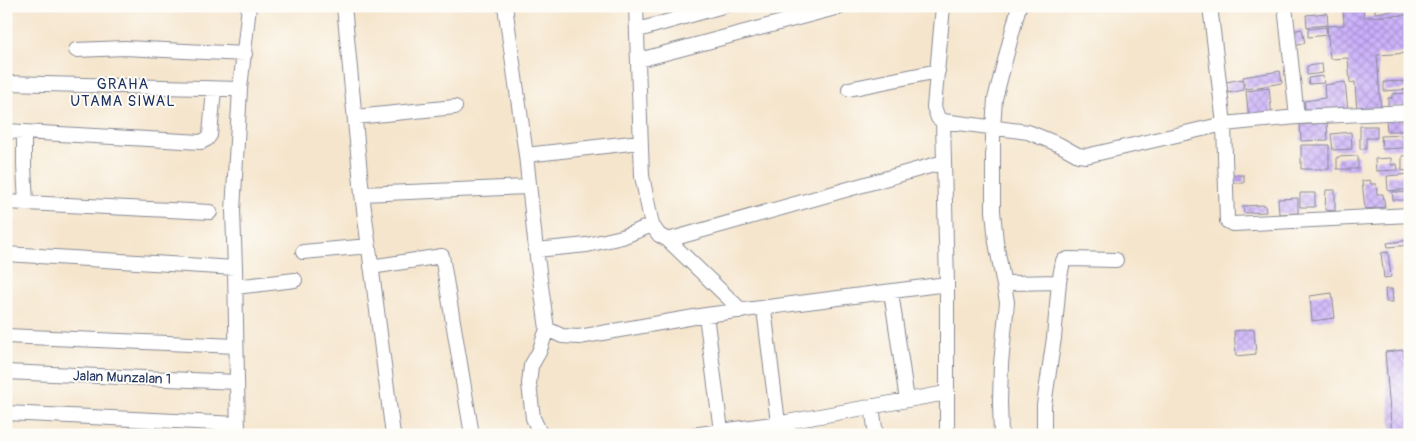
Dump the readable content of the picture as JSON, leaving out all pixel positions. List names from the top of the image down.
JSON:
{
  "streets": {
    "street": ["Jalan Munzalan 1"]
  },
  "districts": ["GRAHA UTAMA SIWAL"]
}
